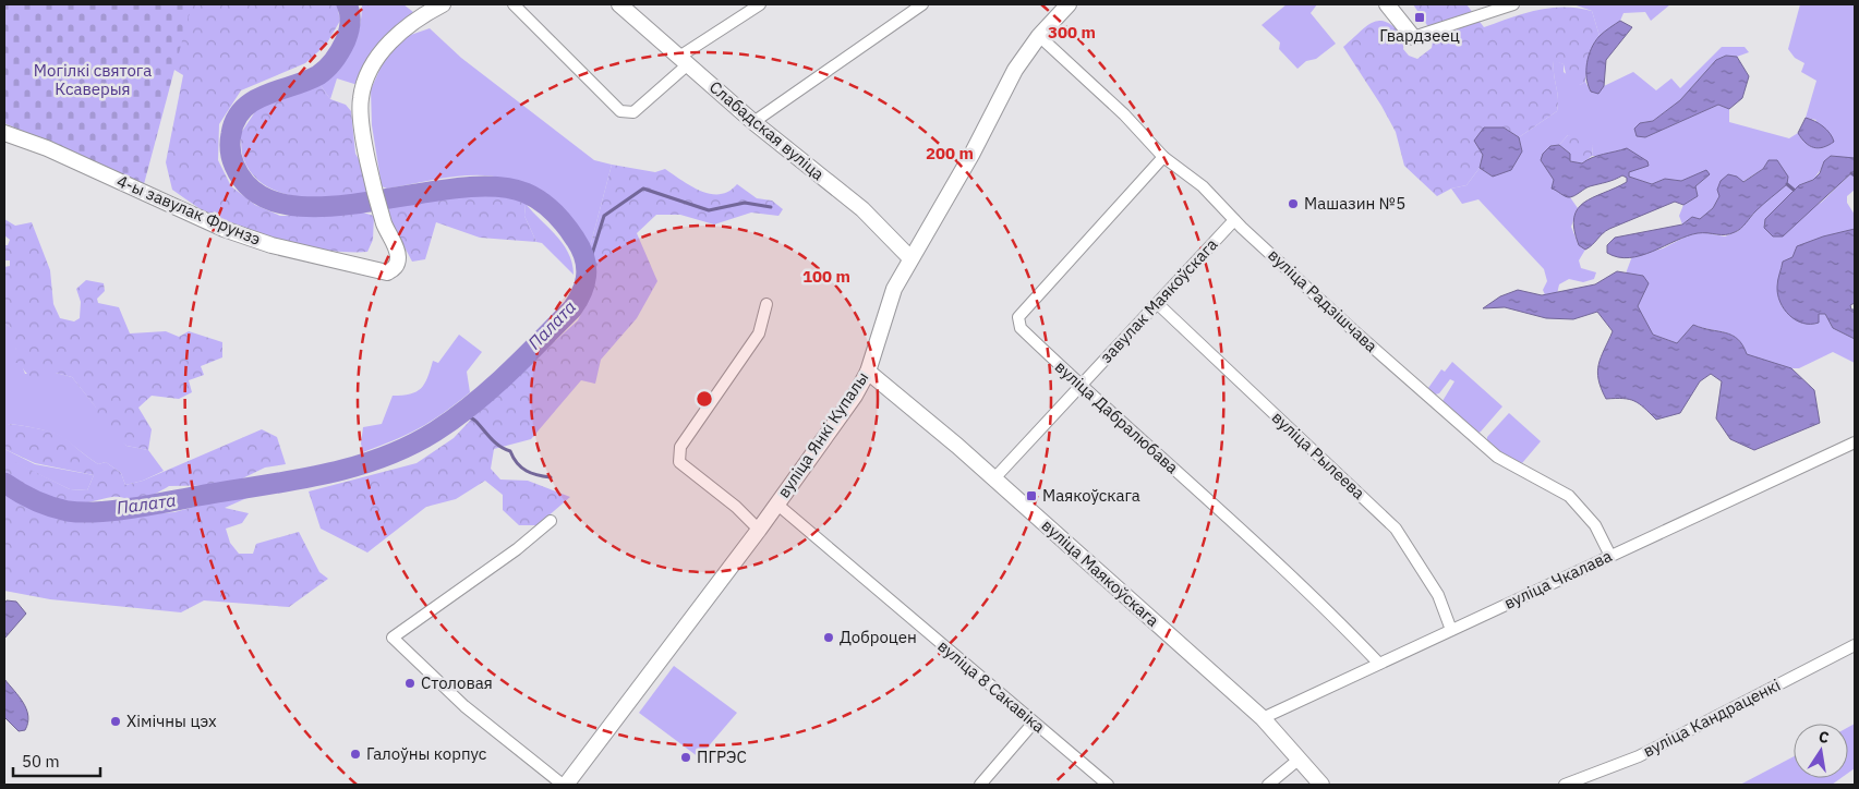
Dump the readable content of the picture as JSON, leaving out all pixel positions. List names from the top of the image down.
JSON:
{
  "streets": {
    "street": [
      "Слабадская вуліца",
      "4-ы завулак Фрунзэ",
      "завулак Маякоўскага",
      "вуліца Радзішчава",
      "вуліца Дабралюбава",
      "вуліца Янкі Купалы",
      "вуліца Рылеева",
      "вуліца Маякоўскага",
      "вуліца Чкалава",
      "вуліца 8 Сакавіка",
      "вуліца Кандраценкі"
    ]
  },
  "crossings": [
    ["Слабадская вуліца", "вуліца Янкі Купалы"],
    ["завулак Маякоўскага", "вуліца Радзішчава"],
    ["завулак Маякоўскага", "вуліца Дабралюбава"],
    ["завулак Маякоўскага", "вуліца Рылеева"],
    ["завулак Маякоўскага", "вуліца Маякоўскага"],
    ["вуліца Радзішчава", "вуліца Дабралюбава"],
    ["вуліца Радзішчава", "вуліца Янкі Купалы"],
    ["вуліца Радзішчава", "вуліца Чкалава"],
    ["вуліца Дабралюбава", "вуліца Чкалава"],
    ["вуліца Янкі Купалы", "вуліца Маякоўскага"],
    ["вуліца Янкі Купалы", "вуліца 8 Сакавіка"],
    ["вуліца Рылеева", "вуліца Чкалава"],
    ["вуліца Маякоўскага", "вуліца Чкалава"]
  ],
  "water": ["Палата"],
  "parks": ["Могілкі святога Ксаверыя"],
  "places": {
    "transit": ["Гвардзеец", "Маякоўскага"],
    "other": [
      "Машазин №5",
      "Доброцен",
      "Столовая",
      "Хімічны цэх",
      "Галоўны корпус",
      "ПГРЭС"
    ]
  },
  "scale_bar": "50 m",
  "north": "top",
  "rings": ["300 m", "200 m", "100 m"]
}
